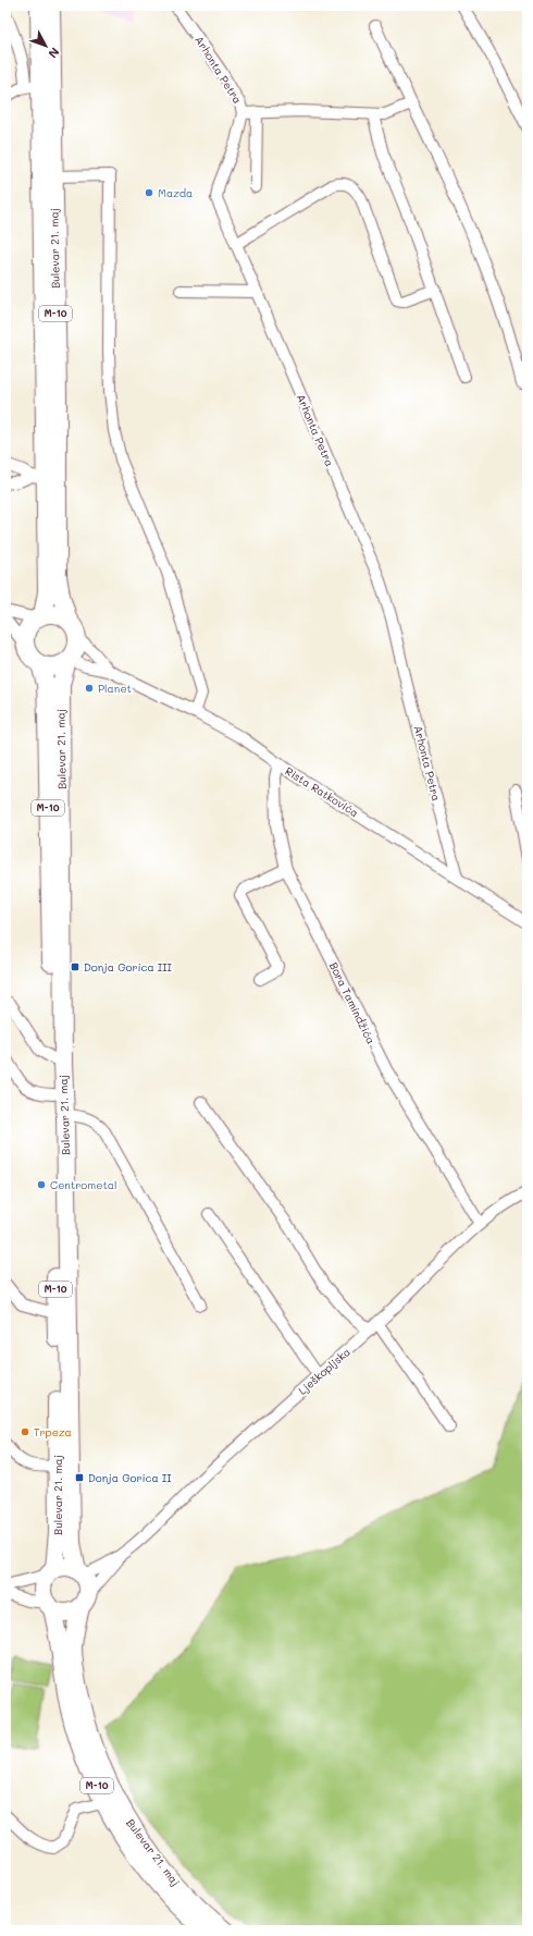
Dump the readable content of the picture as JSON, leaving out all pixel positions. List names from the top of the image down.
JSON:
{
  "streets": {
    "main road": ["Bulevar 21. maj", "M-10"],
    "street": [
      "Arhonta Petra",
      "Rista Ratkovića",
      "Bora Tamindžića",
      "Lješkopljska"
    ]
  },
  "crossings": [
    ["Arhonta Petra", "Rista Ratkovića"],
    ["Bulevar 21. maj", "Rista Ratkovića"],
    ["Bulevar 21. maj", "Lješkopljska"],
    ["Rista Ratkovića", "Bora Tamindžića"],
    ["Bora Tamindžića", "Lješkopljska"]
  ],
  "places": {
    "other": [
      "Mazda",
      "Planet",
      "Centrometal",
      "Trpeza"
    ],
    "transit": ["Donja Gorica III", "Donja Gorica II"]
  },
  "north": "bottom right"
}
